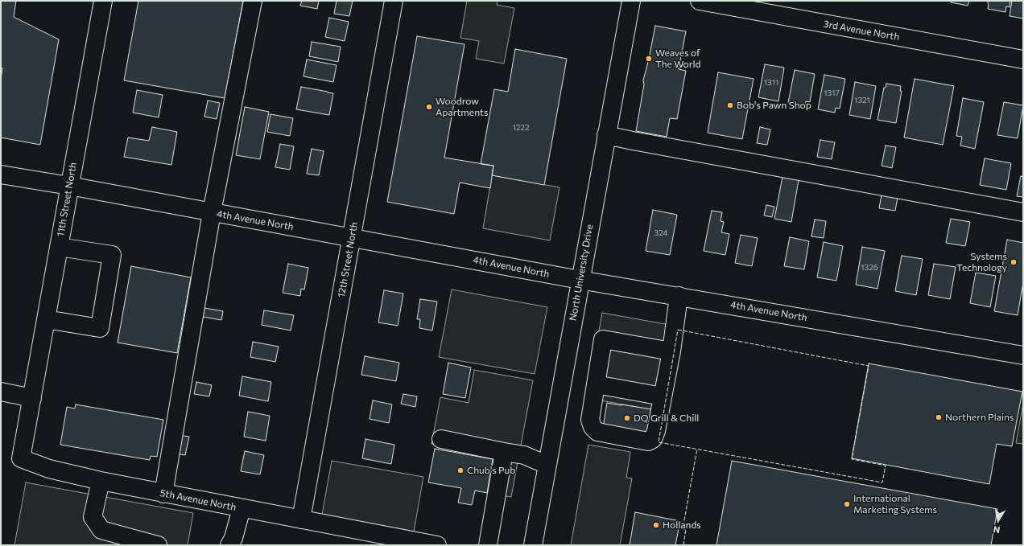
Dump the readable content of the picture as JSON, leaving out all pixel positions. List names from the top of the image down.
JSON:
{
  "streets": {
    "street": [
      "3rd Avenue North",
      "11th Street North",
      "4th Avenue North",
      "12th Street North",
      "North University Drive",
      "5th Avenue North"
    ]
  },
  "crossings": [
    ["11th Street North", "4th Avenue North"],
    ["11th Street North", "5th Avenue North"],
    ["4th Avenue North", "12th Street North"],
    ["4th Avenue North", "North University Drive"],
    ["12th Street North", "5th Avenue North"]
  ],
  "places": [
    "Weaves of The World",
    "Bob's Pawn Shop",
    "Woodrow Apartments",
    "Systems Technology",
    "Northern Plains",
    "DQ Grill & Chill",
    "Chub's Pub",
    "International Marketing Systems",
    "Hollands"
  ],
  "house_numbers": [
    "1311",
    "1317",
    "1321",
    "1222",
    "324",
    "1326"
  ],
  "north": "bottom"
}
